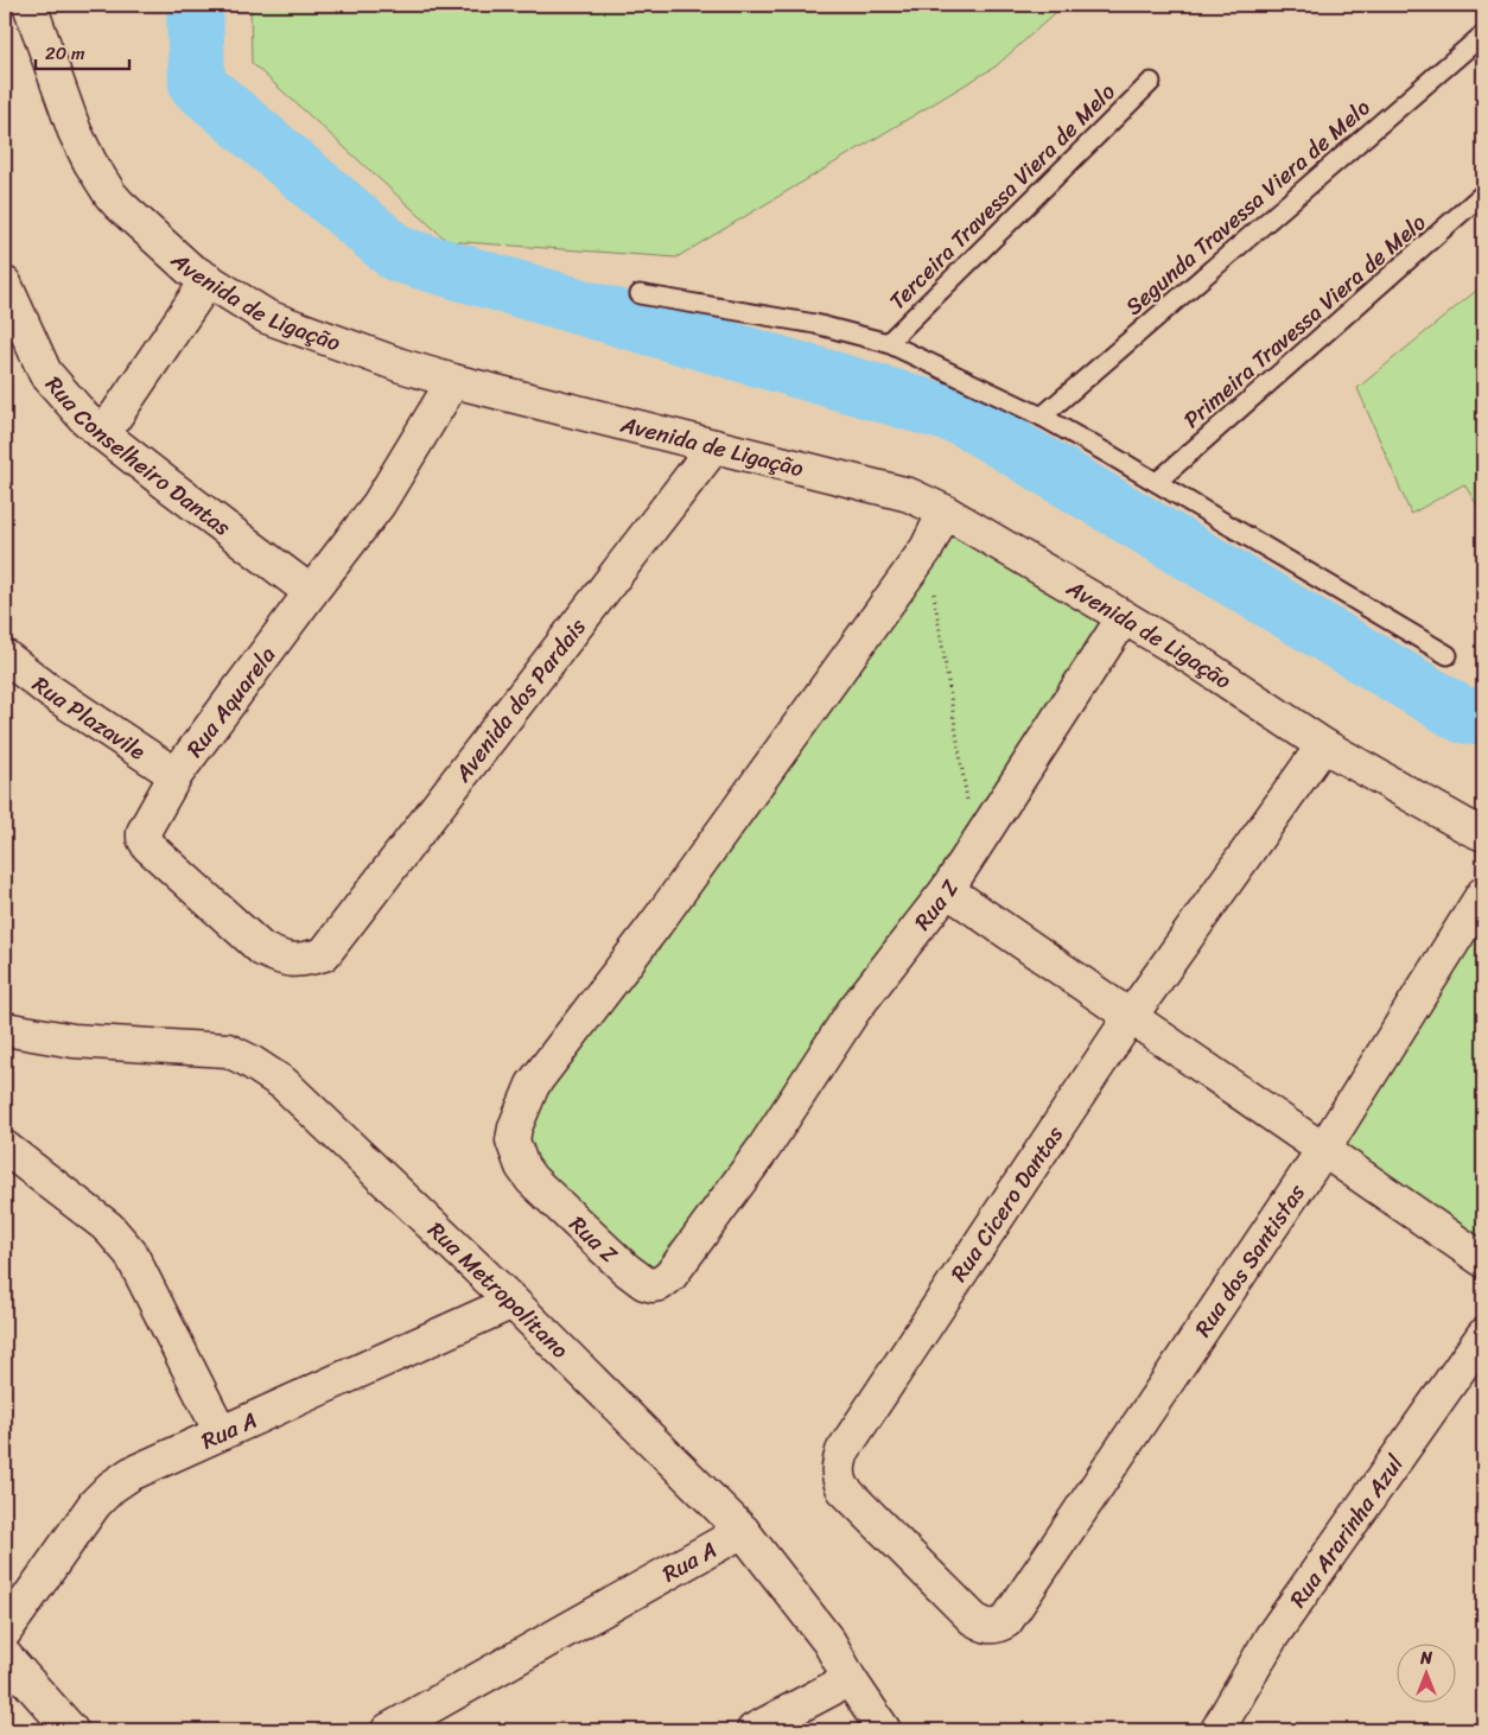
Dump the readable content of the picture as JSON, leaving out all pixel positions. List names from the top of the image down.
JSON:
{
  "streets": {
    "street": [
      "Avenida de Ligação",
      "Rua Conselheiro Dantas",
      "Avenida dos Pardais",
      "Rua Aquarela",
      "Rua Plazavile",
      "Rua Z",
      "Rua Cicero Dantas",
      "Rua dos Santistas",
      "Rua Metropolitano",
      "Rua A",
      "Rua Ararinha Azul"
    ],
    "lane": ["Terceira Travessa Viera de Melo", "Segunda Travessa Viera de Melo", "Primeira Travessa Viera de Melo"]
  },
  "crossings": [
    ["Avenida de Ligação", "Avenida dos Pardais"],
    ["Avenida de Ligação", "Rua Aquarela"],
    ["Avenida de Ligação", "Rua Z"],
    ["Avenida de Ligação", "Rua Cicero Dantas"],
    ["Rua Conselheiro Dantas", "Rua Aquarela"],
    ["Avenida dos Pardais", "Rua Aquarela"],
    ["Rua Aquarela", "Rua Plazavile"],
    ["Rua Cicero Dantas", "Rua dos Santistas"],
    ["Rua Metropolitano", "Rua A"]
  ],
  "scale_bar": "20 m",
  "north": "top"
}
